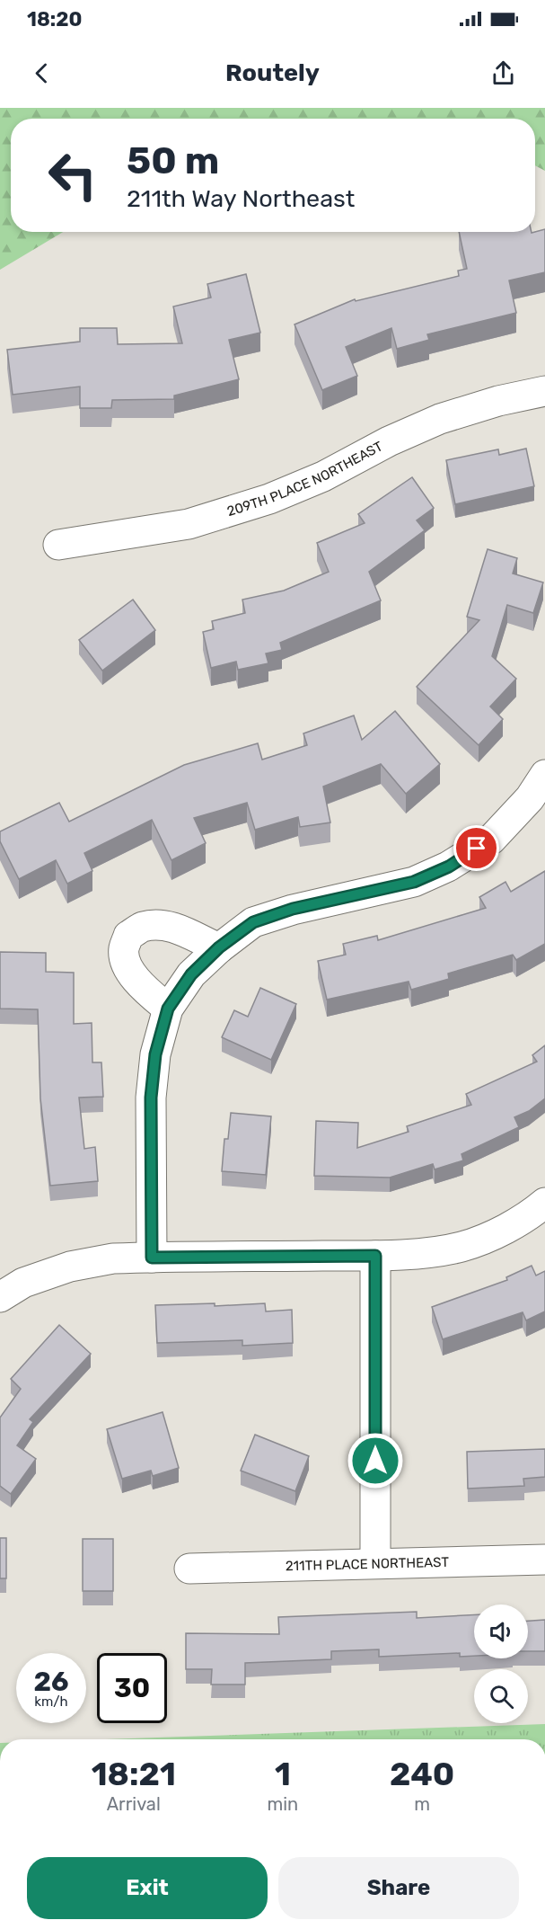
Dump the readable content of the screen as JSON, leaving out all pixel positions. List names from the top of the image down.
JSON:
{
  "streets": {
    "street": ["209TH PLACE NORTHEAST", "211TH PLACE NORTHEAST"]
  },
  "page": {
    "status": "18:20",
    "header": "Routely",
    "turn": ["50 m", "211th Way Northeast"],
    "speed": "26 km/h",
    "limit": "30",
    "eta": [
      "18:21",
      "Arrival",
      "1",
      "min",
      "240",
      "m"
    ],
    "buttons": ["Exit", "Share"]
  }
}
